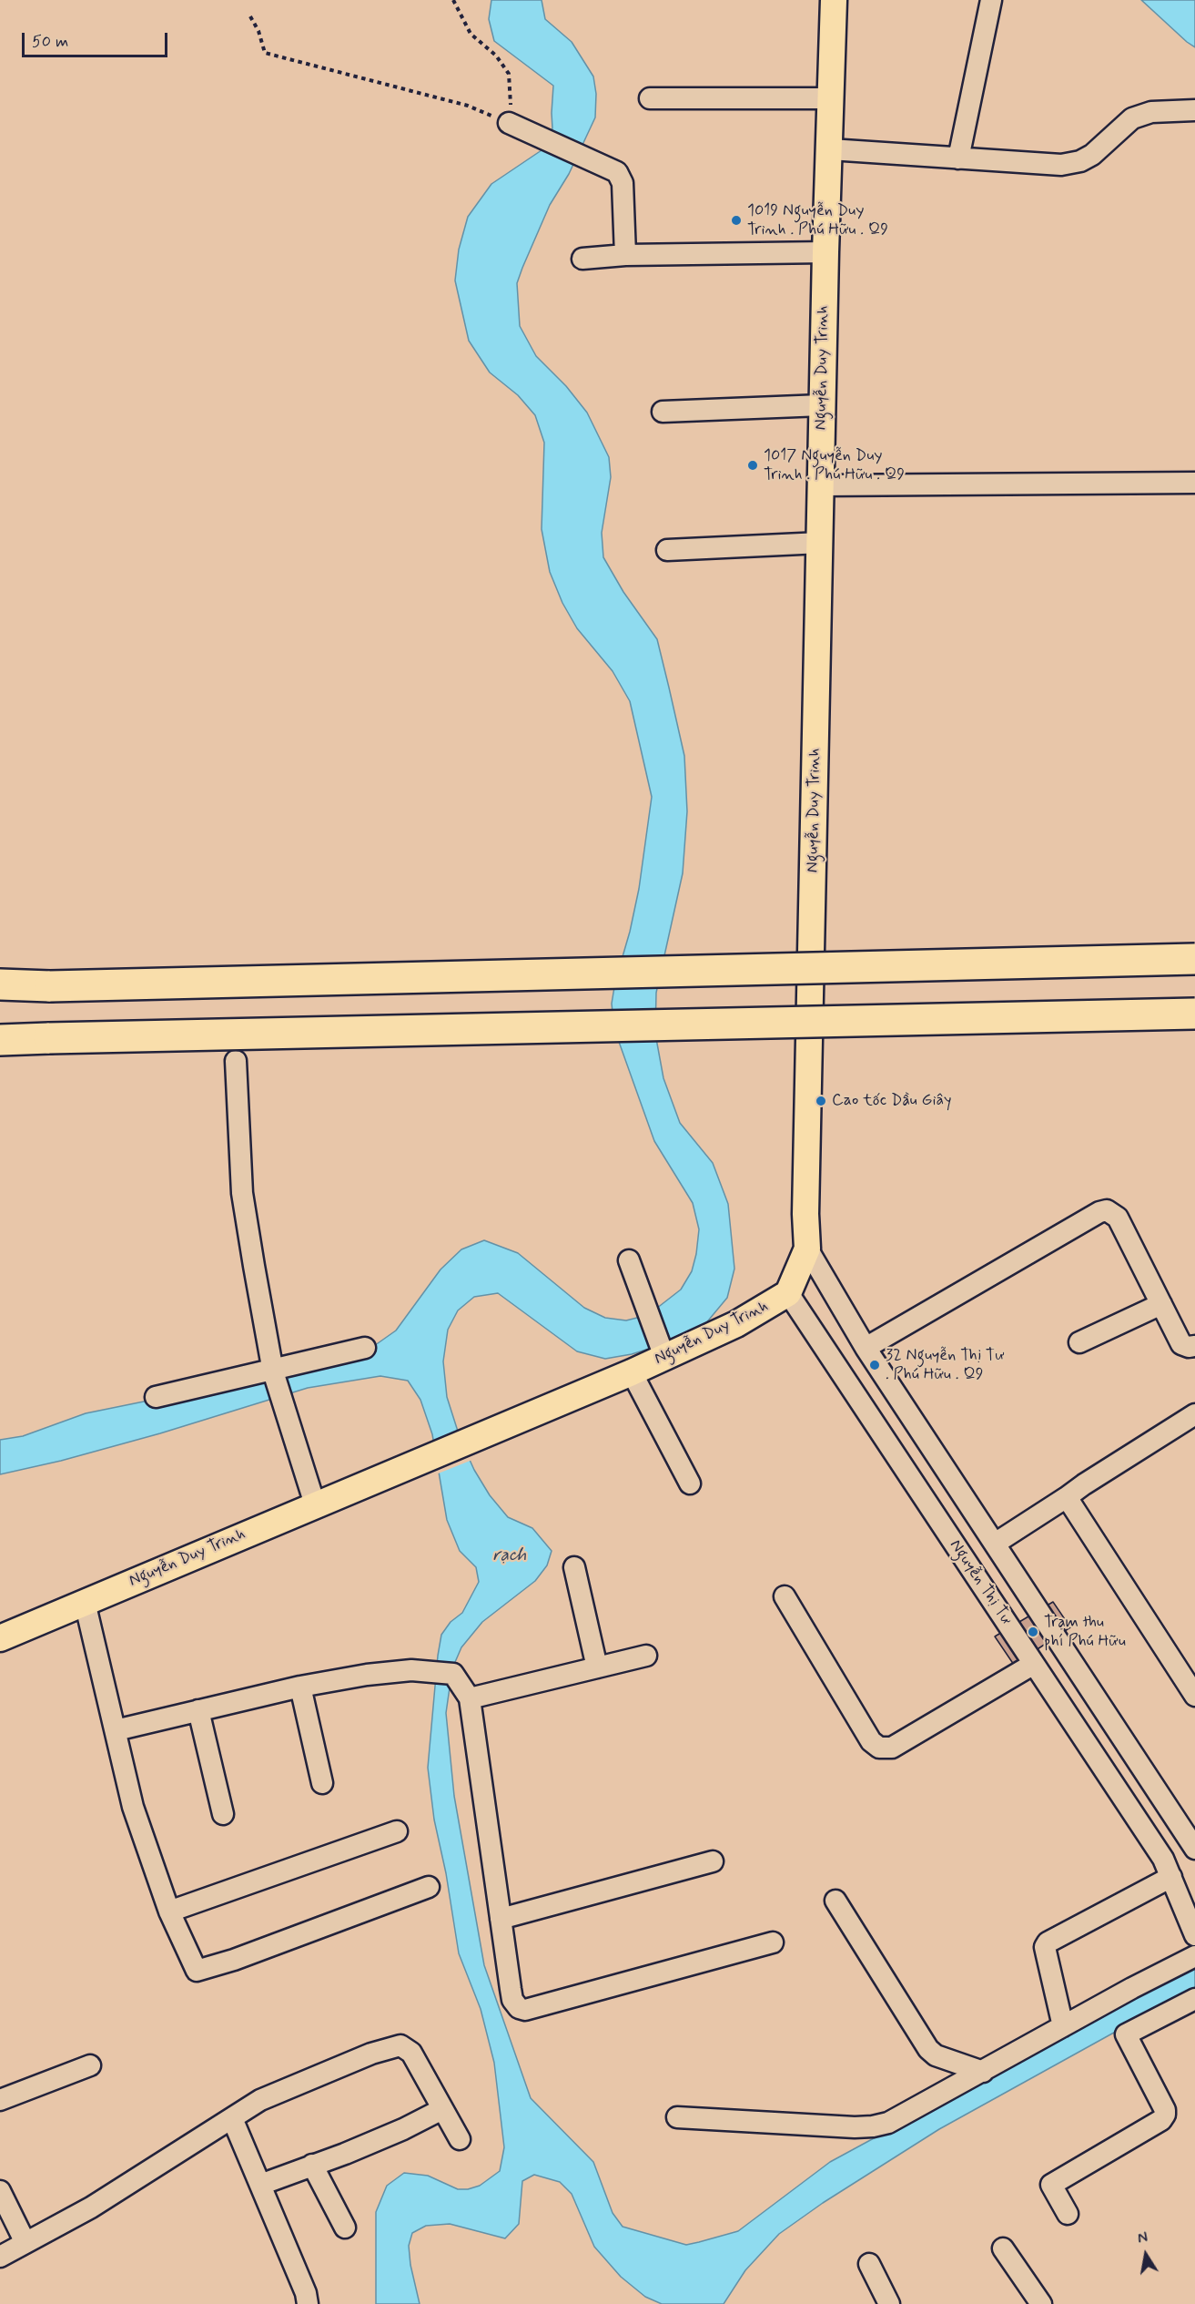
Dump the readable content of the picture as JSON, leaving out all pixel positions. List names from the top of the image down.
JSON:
{
  "streets": {
    "main road": ["Nguyễn Duy Trinh"],
    "street": ["Nguyễn Thị Tư"]
  },
  "crossings": [
    ["Nguyễn Duy Trinh", "Nguyễn Thị Tư"]
  ],
  "water": ["rạch"],
  "places": [
    "1019 Nguyễn Duy Trinh . Phú Hữu . Q9",
    "1017 Nguyễn Duy Trinh . Phú Hữu . Q9",
    "Cao tốc Dầu Giây",
    "32 Nguyễn Thị Tư . Phú Hữu . Q9",
    "Trạm thu phí Phú Hữu"
  ],
  "scale_bar": "50 m",
  "north": "top"
}
